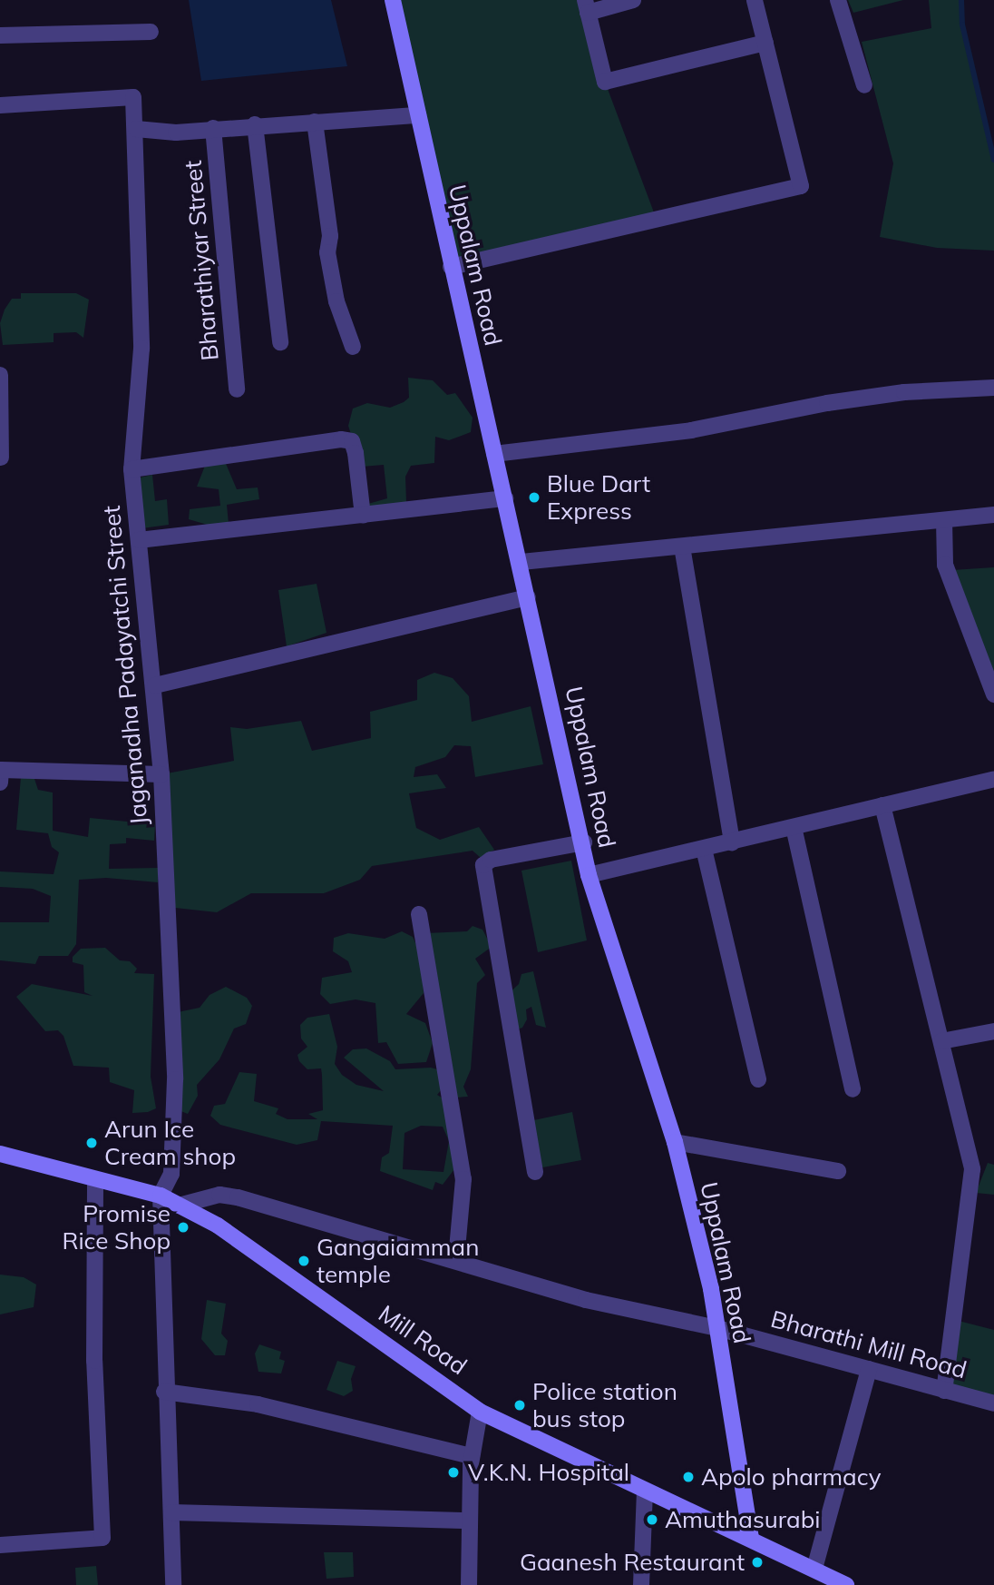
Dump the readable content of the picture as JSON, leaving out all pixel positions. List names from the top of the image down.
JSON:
{
  "streets": {
    "main road": ["Uppalam Road", "Mill Road"],
    "street": ["Bharathiyar Street", "Jaganadha Padayatchi Street", "Bharathi Mill Road"]
  },
  "crossings": [
    ["Uppalam Road", "Mill Road"],
    ["Uppalam Road", "Bharathi Mill Road"],
    ["Jaganadha Padayatchi Street", "Mill Road"],
    ["Mill Road", "Bharathi Mill Road"]
  ],
  "places": [
    "Blue Dart Express",
    "Arun Ice Cream shop",
    "Promise Rice Shop",
    "Gangaiamman temple",
    "Police station bus stop",
    "V.K.N. Hospital",
    "Apolo pharmacy",
    "Amuthasurabi",
    "Gaanesh Restaurant"
  ]
}
